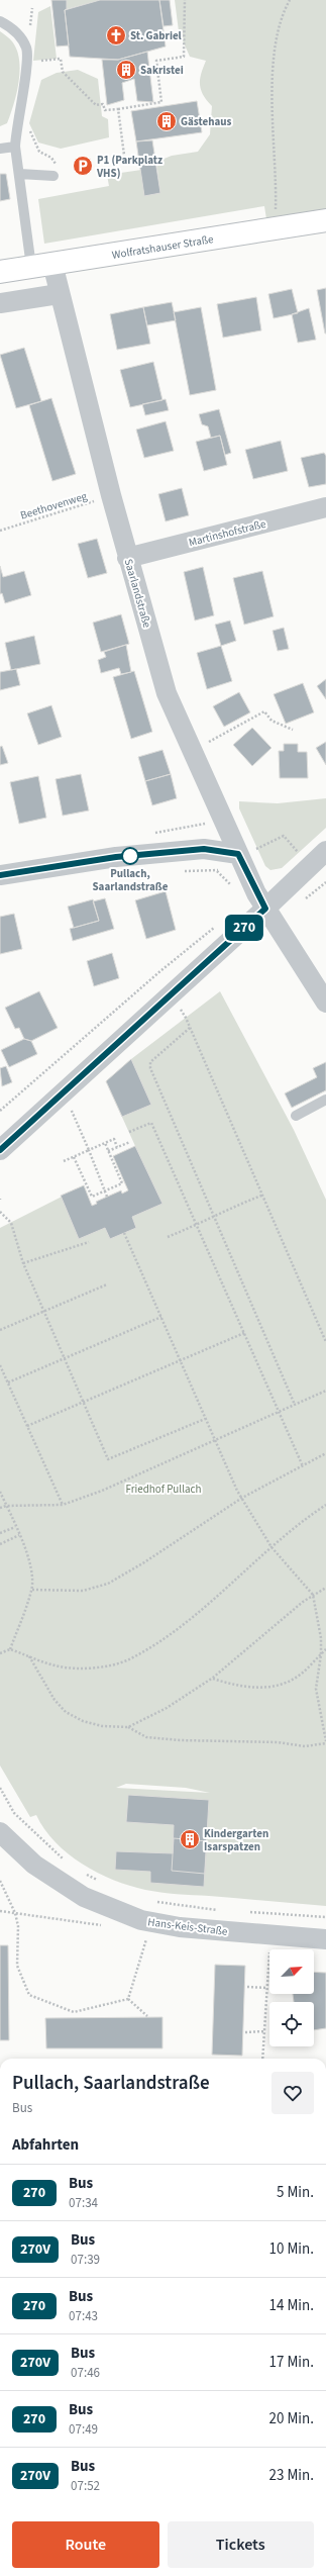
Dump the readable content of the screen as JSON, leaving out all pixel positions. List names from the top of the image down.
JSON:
{
  "streets": {
    "main road": ["Wolfratshauser Straße"],
    "street": ["Martinshofstraße", "Saarlandstraße", "Hans-Keis-Straße"],
    "path": ["Beethovenweg"]
  },
  "crossings": [
    ["Wolfratshauser Straße", "Saarlandstraße"],
    ["Beethovenweg", "Saarlandstraße"],
    ["Martinshofstraße", "Saarlandstraße"]
  ],
  "parks": ["Friedhof Pullach"],
  "places": {
    "church": ["St. Gabriel"],
    "building": ["Sakristei", "Gästehaus", "Kindergarten Isarspatzen"],
    "parking": ["P1 (Parkplatz VHS)"],
    "other": ["Pullach, Saarlandstraße"]
  },
  "lines": ["bus line 270"],
  "north": "top right",
  "page": {
    "on_map": "270",
    "heading": [
      ["Pullach, Saarlandstraße", "Bus"],
      "Abfahrten"
    ],
    "list": [
      {
        "mark": "270",
        "name": "Bus",
        "note": "07:34",
        "value": "5 Min."
      },
      {
        "mark": "270V",
        "name": "Bus",
        "note": "07:39",
        "value": "10 Min."
      },
      {
        "mark": "270",
        "name": "Bus",
        "note": "07:43",
        "value": "14 Min."
      },
      {
        "mark": "270V",
        "name": "Bus",
        "note": "07:46",
        "value": "17 Min."
      },
      {
        "mark": "270",
        "name": "Bus",
        "note": "07:49",
        "value": "20 Min."
      },
      {
        "mark": "270V",
        "name": "Bus",
        "note": "07:52",
        "value": "23 Min."
      }
    ],
    "buttons": ["Route", "Tickets"]
  }
}
